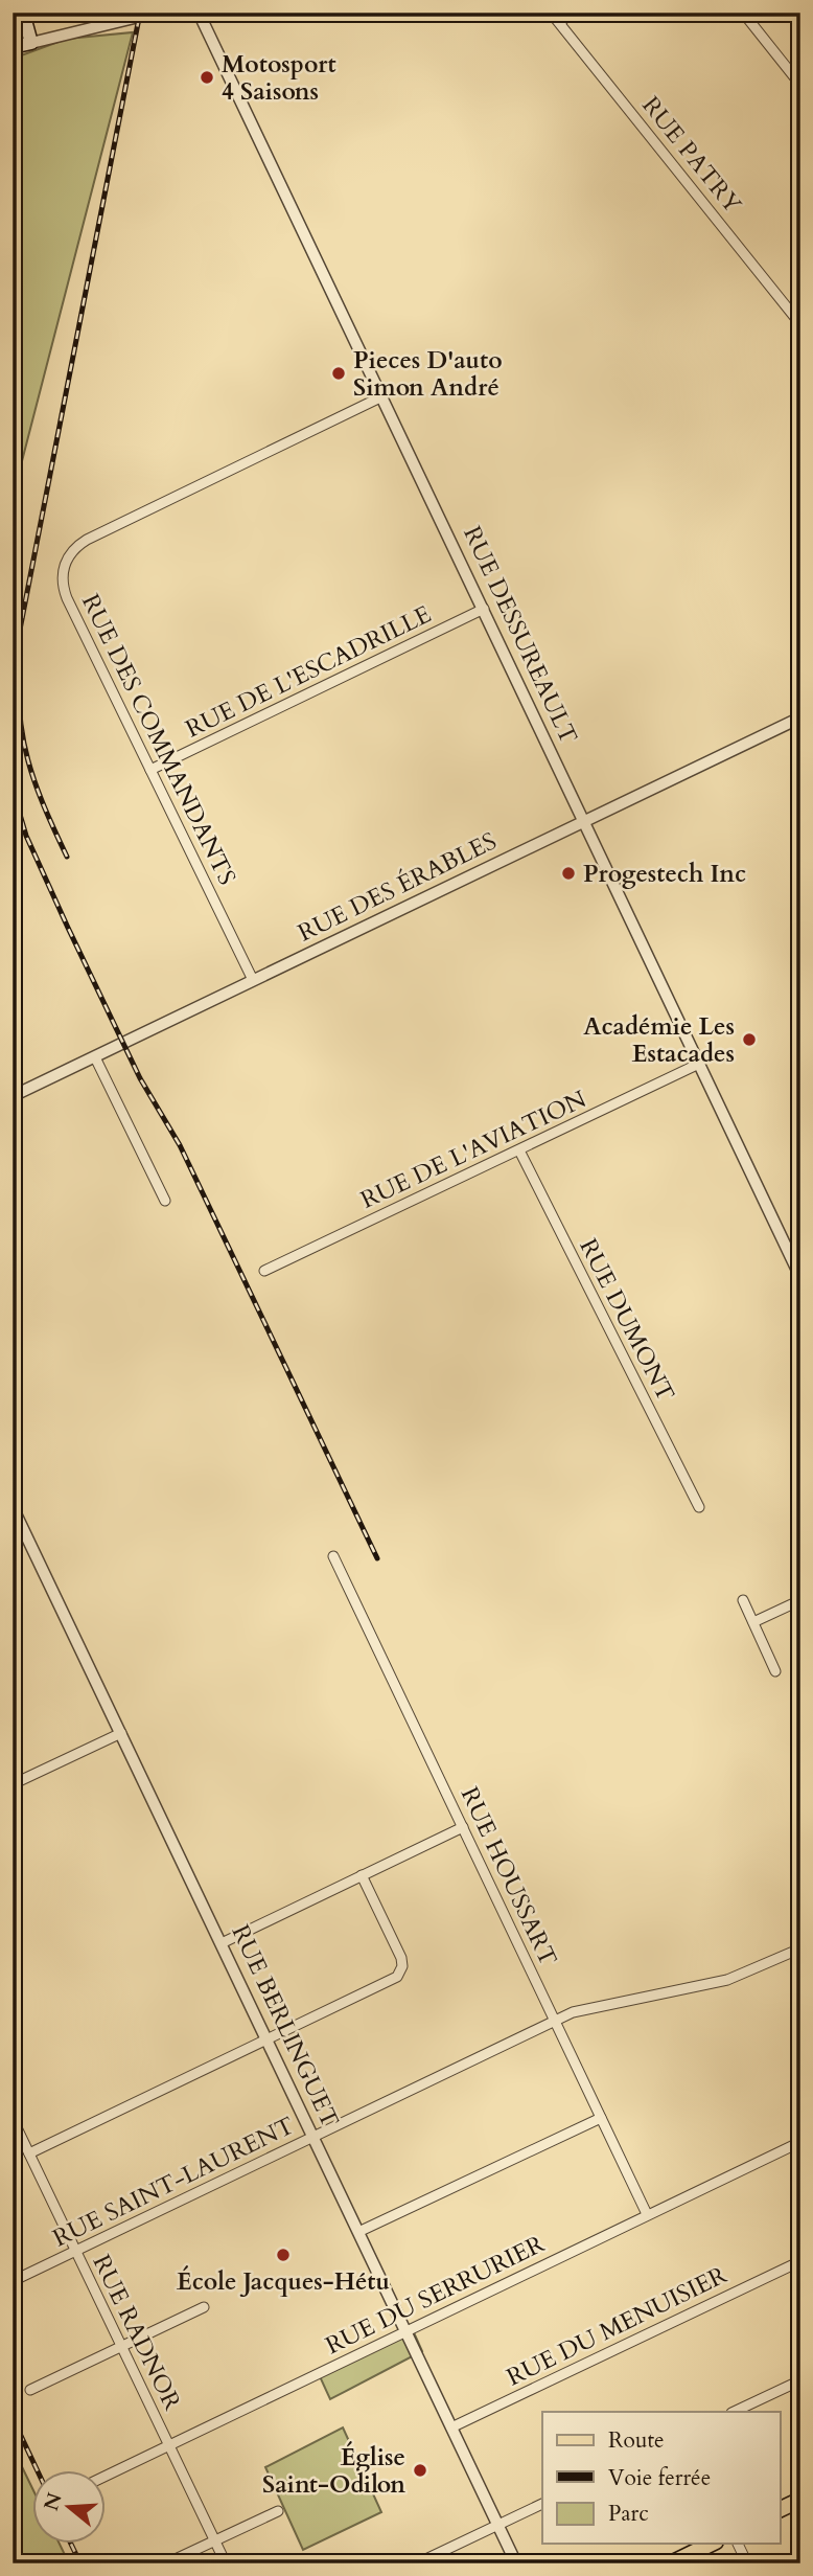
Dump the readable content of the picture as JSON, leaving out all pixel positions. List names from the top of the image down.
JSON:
{
  "streets": {
    "street": [
      "RUE PATRY",
      "RUE DESSUREAULT",
      "RUE DE L'ESCADRILLE",
      "RUE DES COMMANDANTS",
      "RUE DES ÉRABLES",
      "RUE DE L'AVIATION",
      "RUE DUMONT",
      "RUE HOUSSART",
      "RUE BERLINGUET",
      "RUE SAINT-LAURENT",
      "RUE DU SERRURIER",
      "RUE DU MENUISIER",
      "RUE RADNOR"
    ]
  },
  "crossings": [
    ["RUE DESSUREAULT", "RUE DE L'ESCADRILLE"],
    ["RUE DESSUREAULT", "RUE DES COMMANDANTS"],
    ["RUE DESSUREAULT", "RUE DES ÉRABLES"],
    ["RUE DESSUREAULT", "RUE DE L'AVIATION"],
    ["RUE DE L'ESCADRILLE", "RUE DES COMMANDANTS"],
    ["RUE DES COMMANDANTS", "RUE DES ÉRABLES"],
    ["RUE DE L'AVIATION", "RUE DUMONT"],
    ["RUE HOUSSART", "RUE SAINT-LAURENT"],
    ["RUE HOUSSART", "RUE DU SERRURIER"],
    ["RUE BERLINGUET", "RUE SAINT-LAURENT"],
    ["RUE BERLINGUET", "RUE DU SERRURIER"],
    ["RUE BERLINGUET", "RUE DU MENUISIER"],
    ["RUE SAINT-LAURENT", "RUE RADNOR"],
    ["RUE DU SERRURIER", "RUE RADNOR"]
  ],
  "places": [
    "Motosport 4 Saisons",
    "Pieces D'auto Simon André",
    "Progestech Inc",
    "Académie Les Estacades",
    "École Jacques-Hétu",
    "Église Saint-Odilon"
  ],
  "legend": ["Route", "Voie ferrée", "Parc"],
  "north": "left"
}
